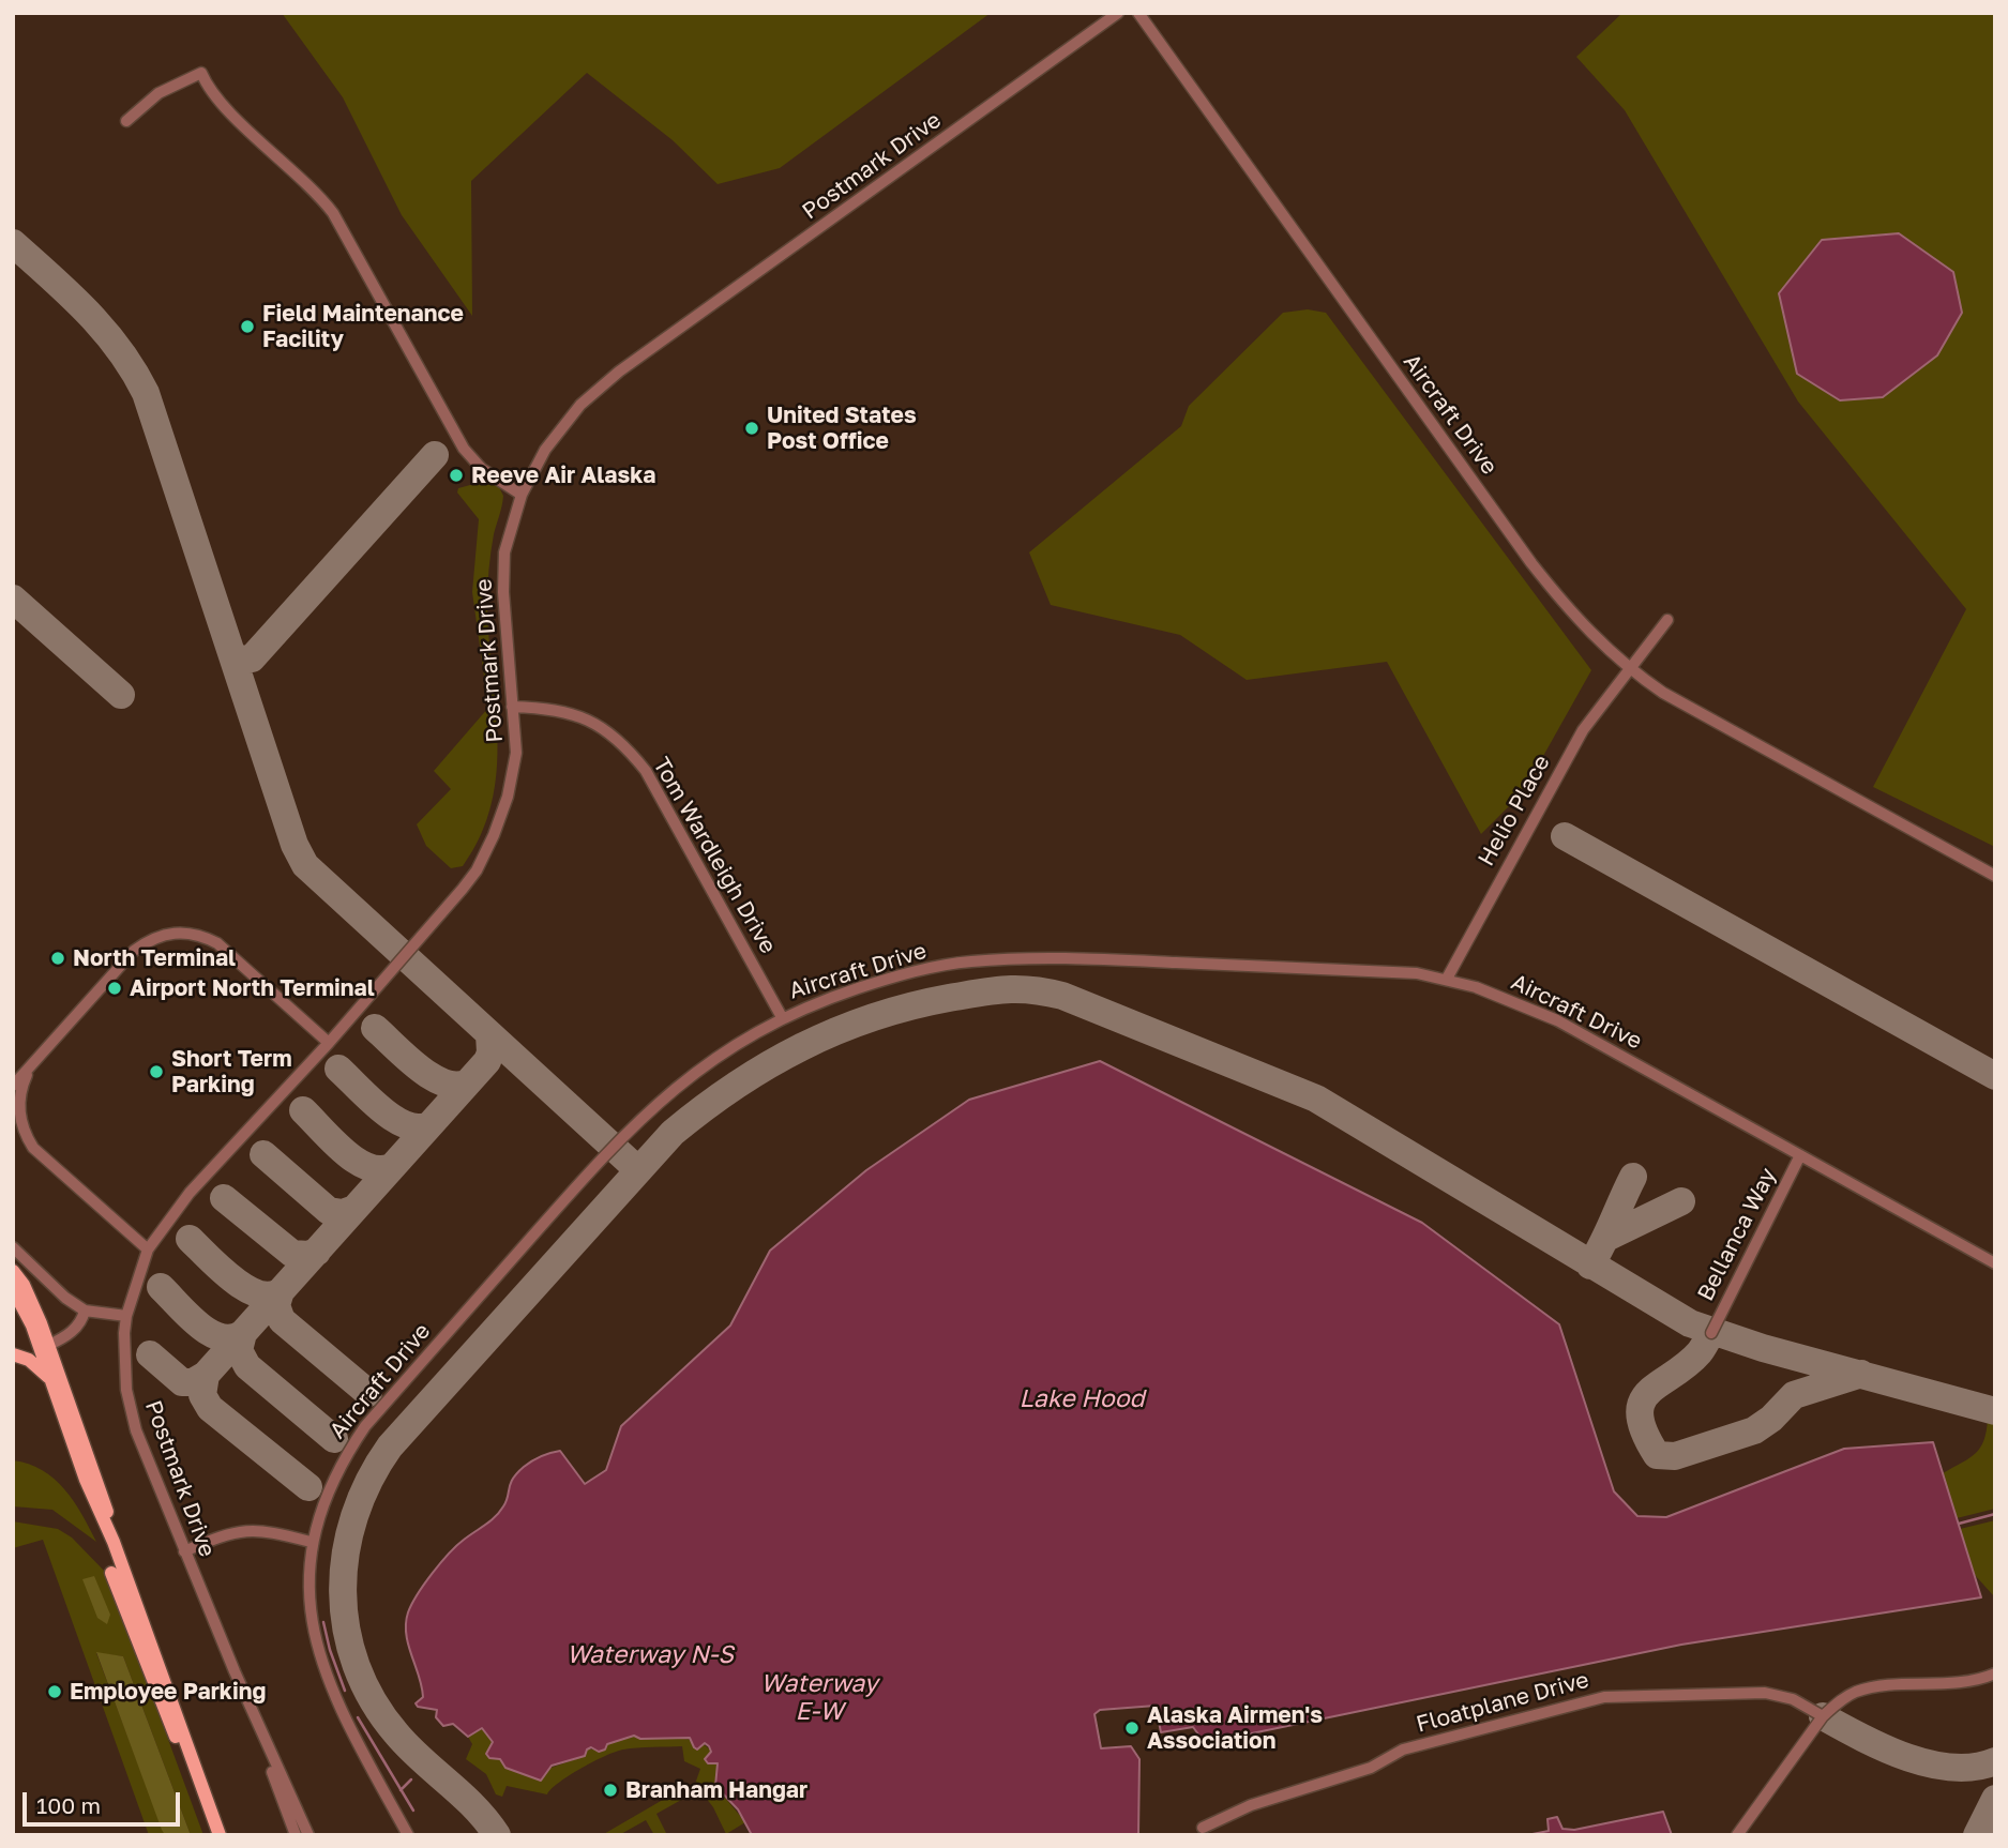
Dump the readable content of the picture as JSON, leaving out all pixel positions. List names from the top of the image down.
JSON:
{
  "streets": {
    "street": [
      "Postmark Drive",
      "Aircraft Drive",
      "Helio Place",
      "Tom Wardleigh Drive",
      "Bellanca Way",
      "Floatplane Drive"
    ]
  },
  "crossings": [
    ["Postmark Drive", "Tom Wardleigh Drive"],
    ["Aircraft Drive", "Helio Place"],
    ["Aircraft Drive", "Tom Wardleigh Drive"],
    ["Aircraft Drive", "Bellanca Way"]
  ],
  "water": ["Lake Hood", "Waterway N-S", "Waterway E-W"],
  "places": [
    "Field Maintenance Facility",
    "United States Post Office",
    "Reeve Air Alaska",
    "North Terminal",
    "Airport North Terminal",
    "Short Term Parking",
    "Employee Parking",
    "Alaska Airmen's Association",
    "Branham Hangar"
  ],
  "scale_bar": "100 m"
}
